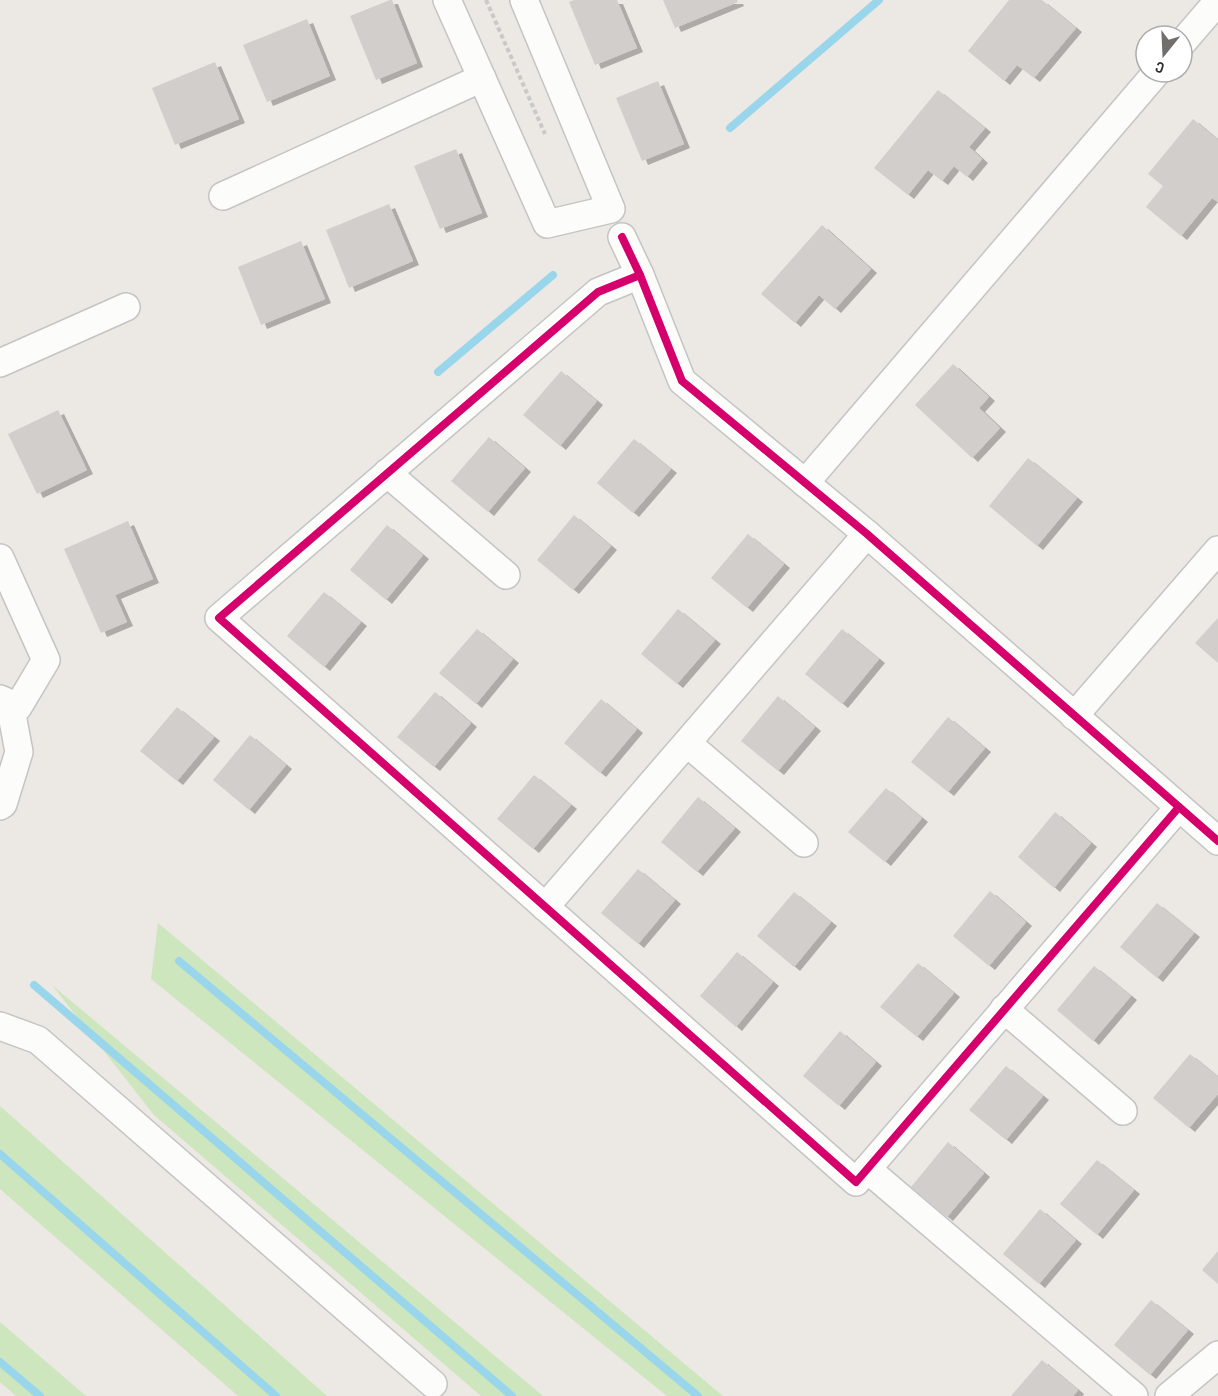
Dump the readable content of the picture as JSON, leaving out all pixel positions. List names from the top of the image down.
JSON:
{
  "north": "bottom"
}
